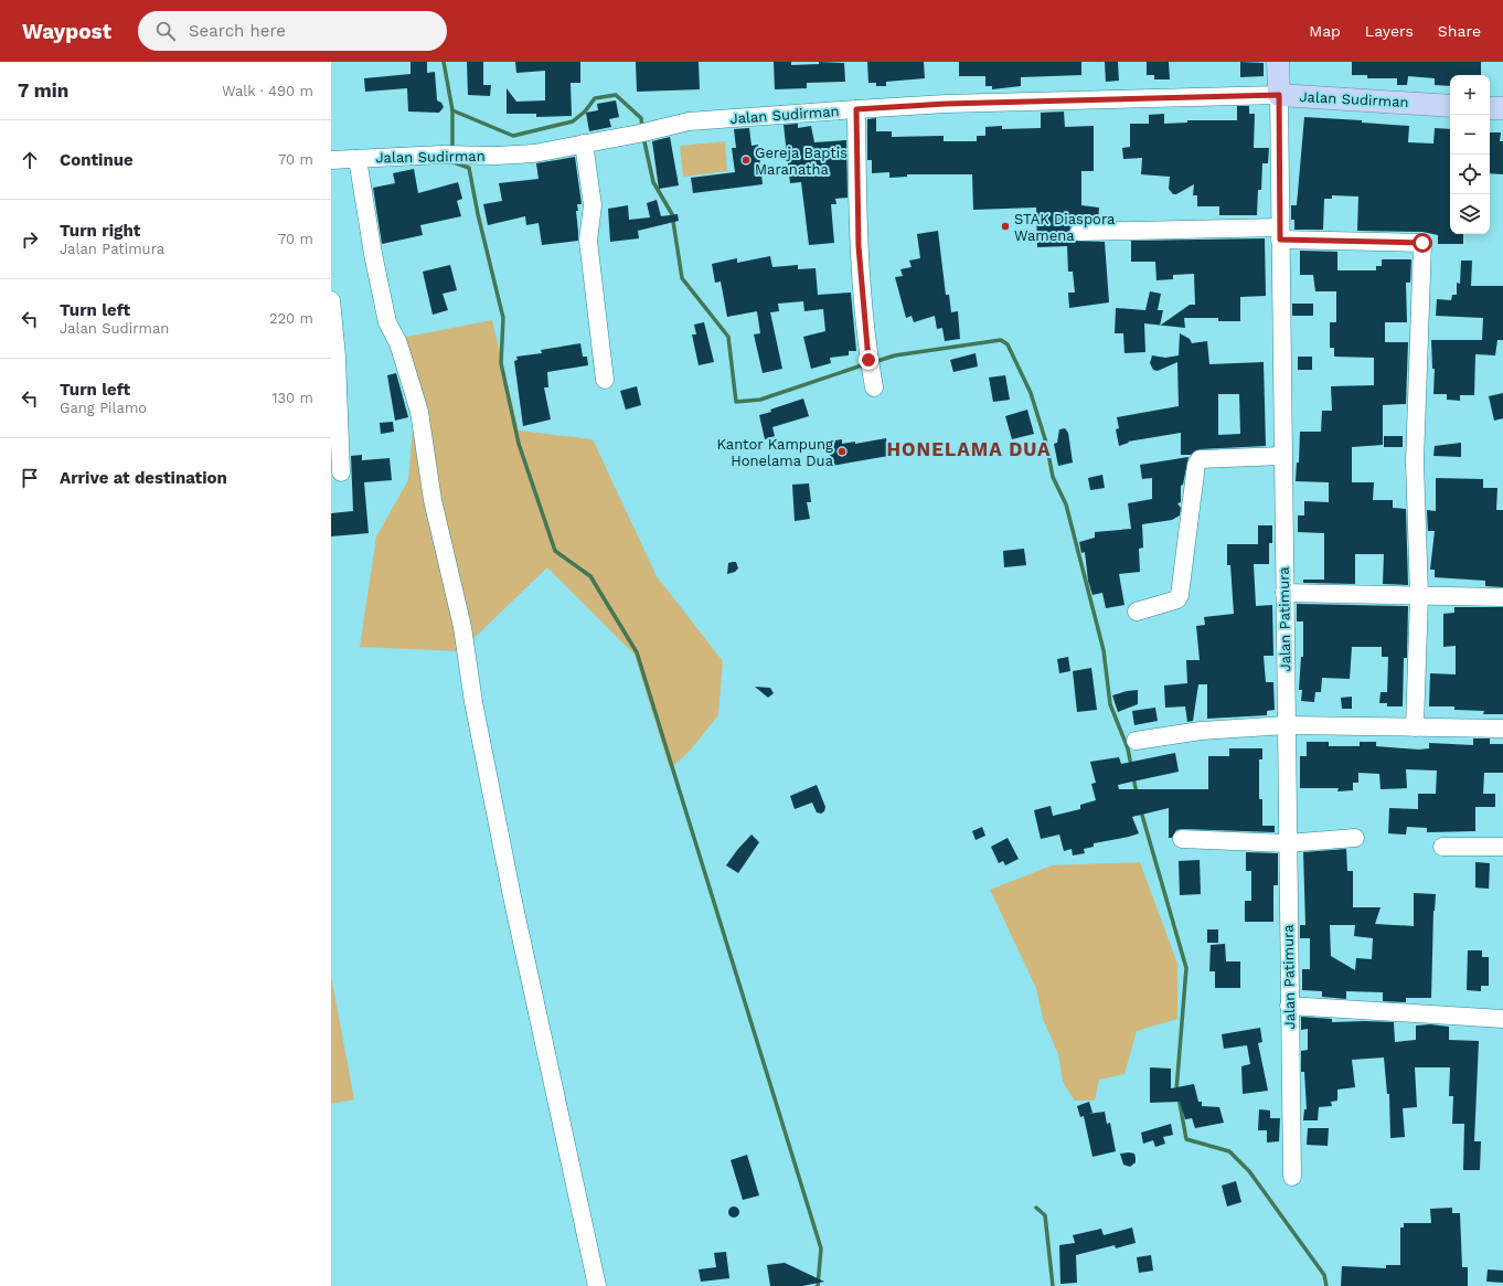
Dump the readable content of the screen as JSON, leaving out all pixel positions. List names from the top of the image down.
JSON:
{
  "streets": {
    "main road": ["Jalan Sudirman", "Jalan Patimura"]
  },
  "crossings": [
    ["Jalan Sudirman", "Jalan Patimura"]
  ],
  "districts": ["HONELAMA DUA"],
  "places": ["Gereja Baptis Maranatha", "STAK Diaspora Wamena", "Kantor Kampung Honelama Dua"],
  "page": {
    "header": "Waypost",
    "search": "Search here",
    "nav": ["Map", "Layers", "Share"],
    "heading": ["7 min", "Walk · 490 m"],
    "map_buttons": ["+", "−"],
    "list": [
      ["Continue", "70 m"],
      ["Turn right", "Jalan Patimura", "70 m"],
      ["Turn left", "Jalan Sudirman", "220 m"],
      ["Turn left", "Gang Pilamo", "130 m"],
      "Arrive at destination"
    ]
  }
}
